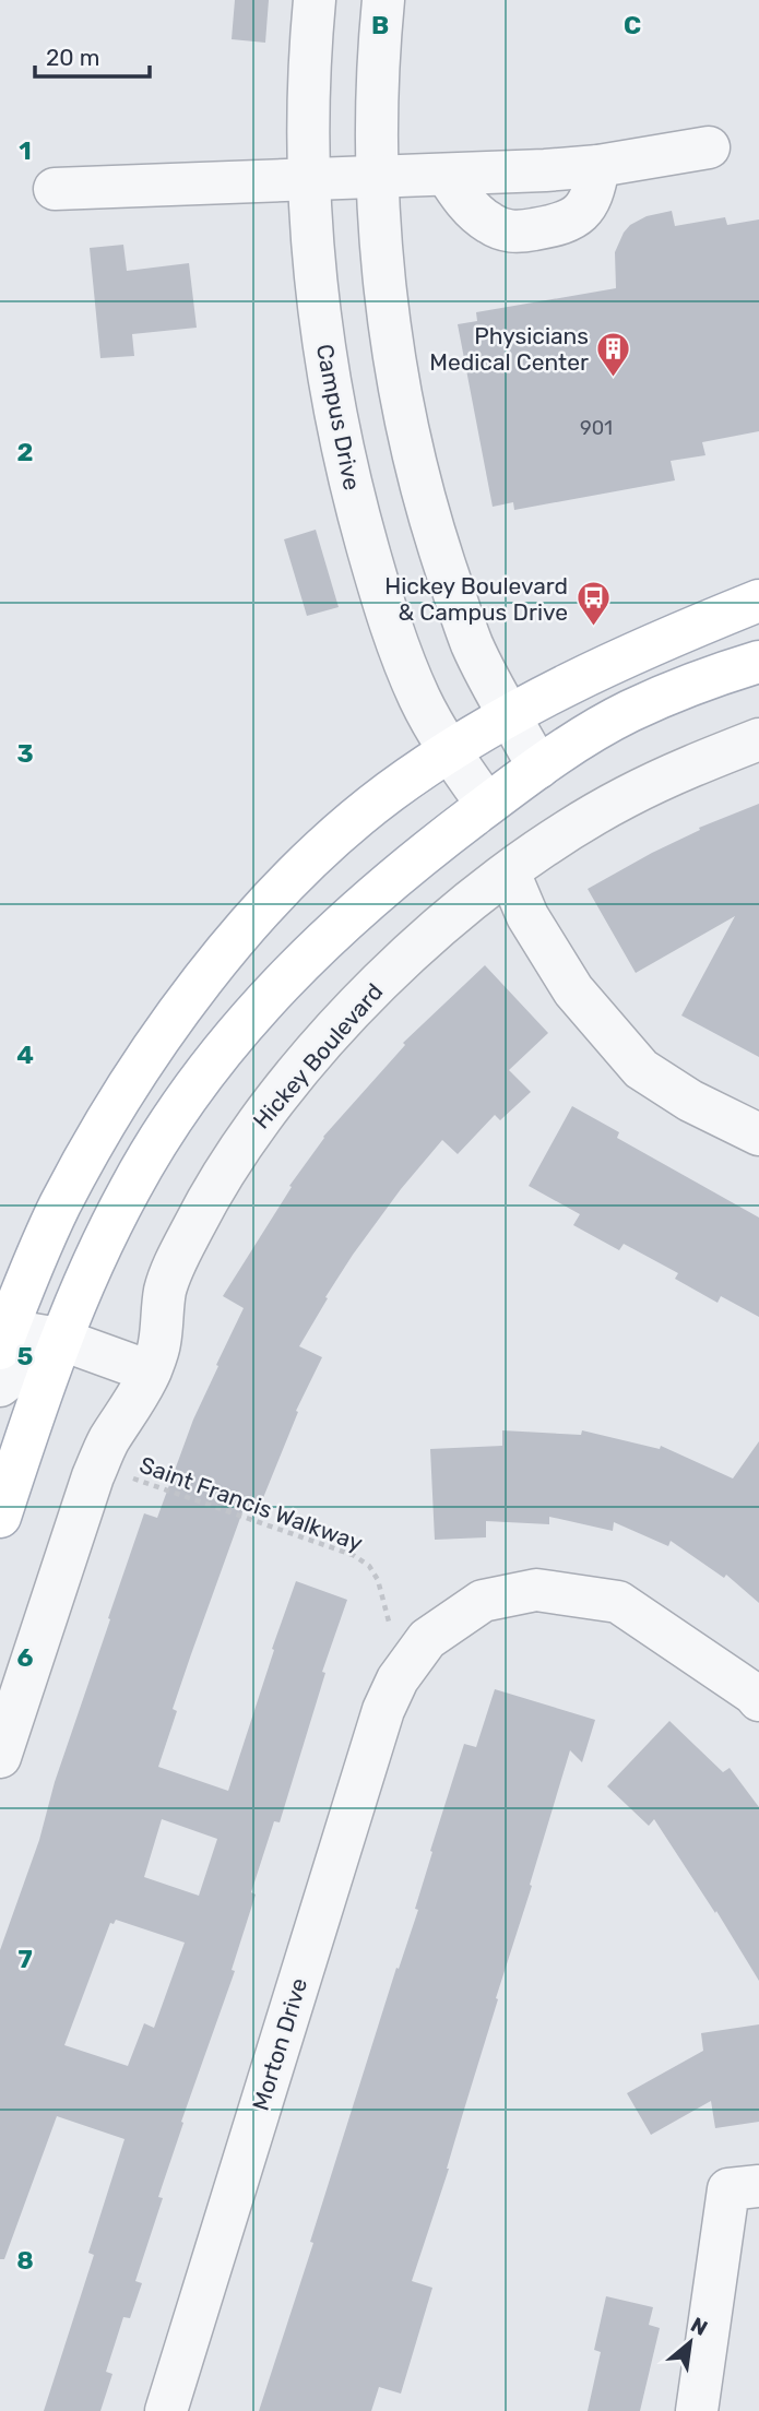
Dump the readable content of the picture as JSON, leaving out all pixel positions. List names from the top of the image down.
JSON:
{
  "streets": {
    "street": ["Campus Drive", "Hickey Boulevard", "Morton Drive"],
    "path": ["Saint Francis Walkway"]
  },
  "crossings": [
    ["Hickey Boulevard", "Saint Francis Walkway"],
    ["Saint Francis Walkway", "Morton Drive"]
  ],
  "places": {
    "building": ["Physicians Medical Center"],
    "bus stop": ["Hickey Boulevard & Campus Drive"]
  },
  "house_numbers": ["901"],
  "scale_bar": "20 m",
  "north": "top right",
  "grid": {
    "columns": ["B", "C"],
    "rows": [
      "1",
      "2",
      "3",
      "4",
      "5",
      "6",
      "7",
      "8"
    ]
  }
}
